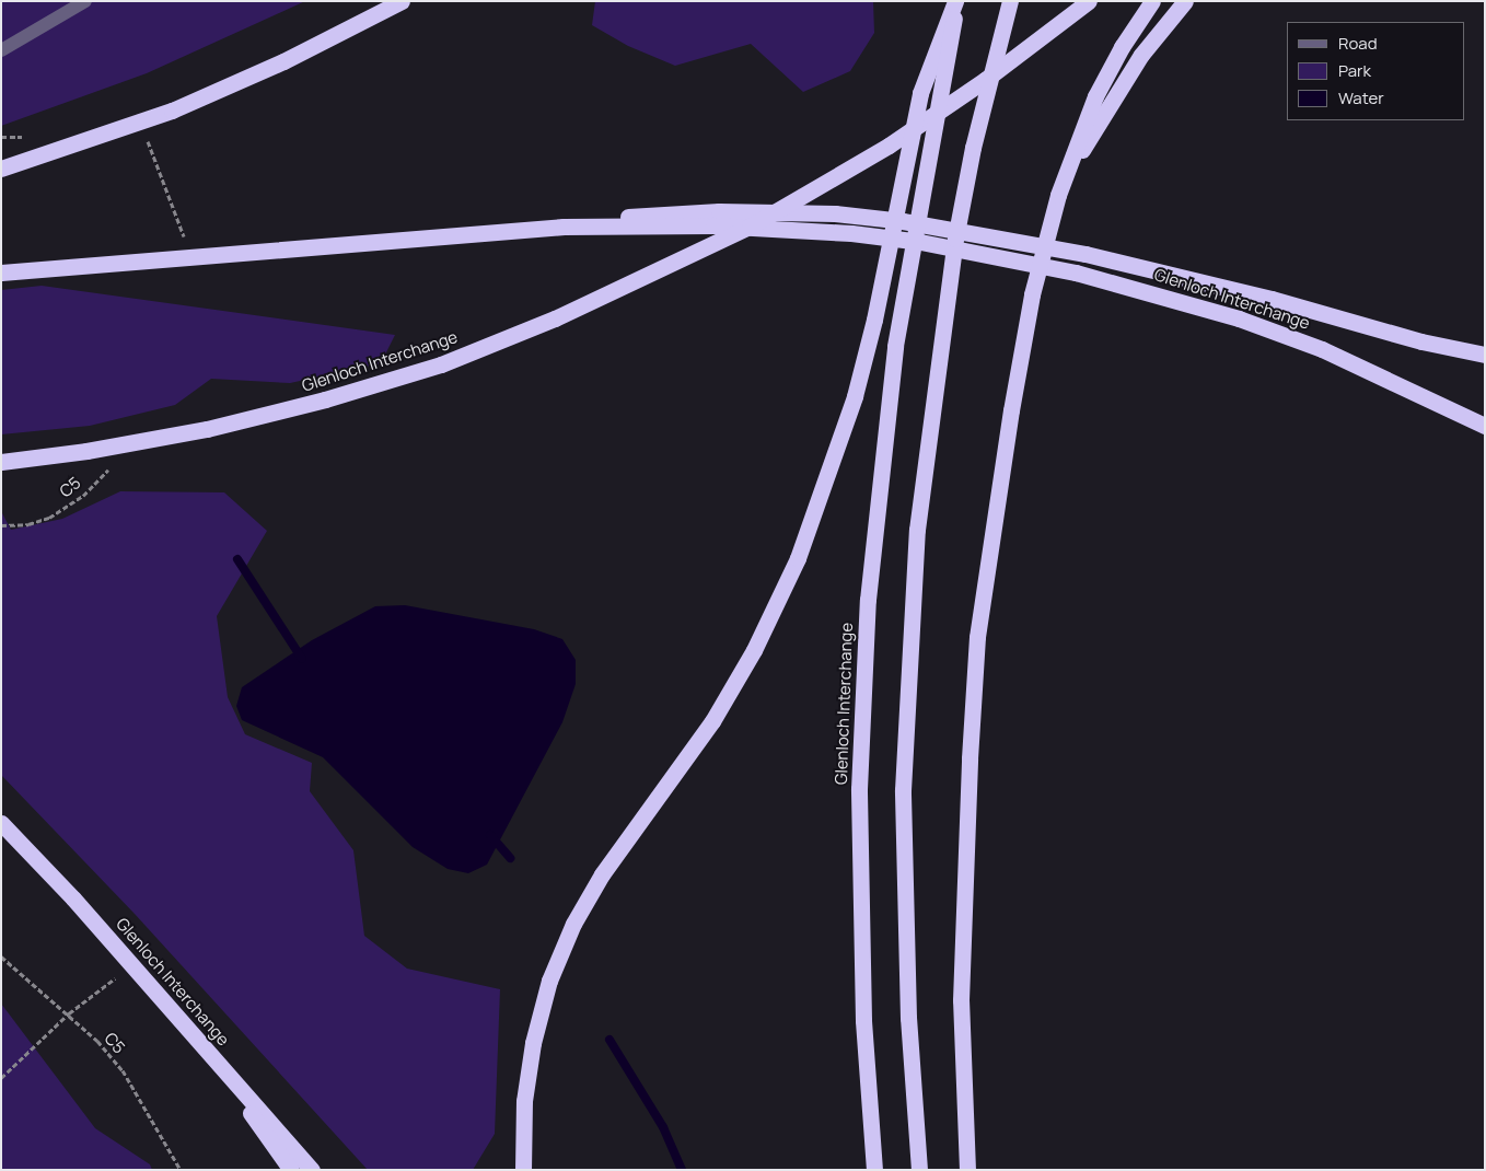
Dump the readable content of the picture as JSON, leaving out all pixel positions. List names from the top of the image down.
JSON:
{
  "streets": {
    "highway": ["Glenloch Interchange"],
    "path": ["C5"]
  },
  "crossings": [
    ["Glenloch Interchange", "C5"]
  ],
  "legend": ["Road", "Park", "Water"]
}
